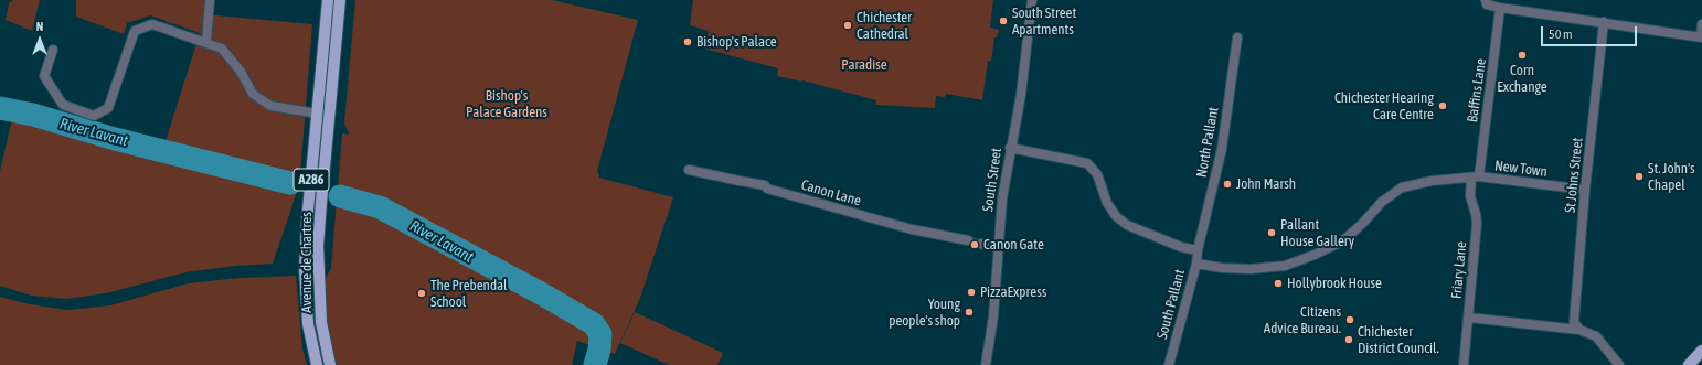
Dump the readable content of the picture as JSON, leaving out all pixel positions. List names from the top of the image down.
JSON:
{
  "streets": {
    "main road": ["A286", "Avenue de Chartres"],
    "street": [
      "Baffins Lane",
      "North Pallant",
      "New Town",
      "St Johns Street",
      "South Street",
      "Canon Lane",
      "Friary Lane",
      "South Pallant"
    ]
  },
  "crossings": [
    ["Baffins Lane", "New Town"],
    ["Baffins Lane", "Friary Lane"],
    ["North Pallant", "South Pallant"],
    ["New Town", "St Johns Street"],
    ["New Town", "Friary Lane"],
    ["New Town", "South Pallant"]
  ],
  "water": ["River Lavant"],
  "parks": ["Paradise", "Bishop's Palace Gardens"],
  "places": [
    "South Street Apartments",
    "Chichester Cathedral",
    "Bishop's Palace",
    "Corn Exchange",
    "Chichester Hearing Care Centre",
    "St. John's Chapel",
    "John Marsh",
    "Pallant House Gallery",
    "Canon Gate",
    "Hollybrook House",
    "PizzaExpress",
    "The Prebendal School",
    "Young people's shop",
    "Citizens Advice Bureau.",
    "Chichester District Council."
  ],
  "scale_bar": "50 m",
  "north": "top"
}
